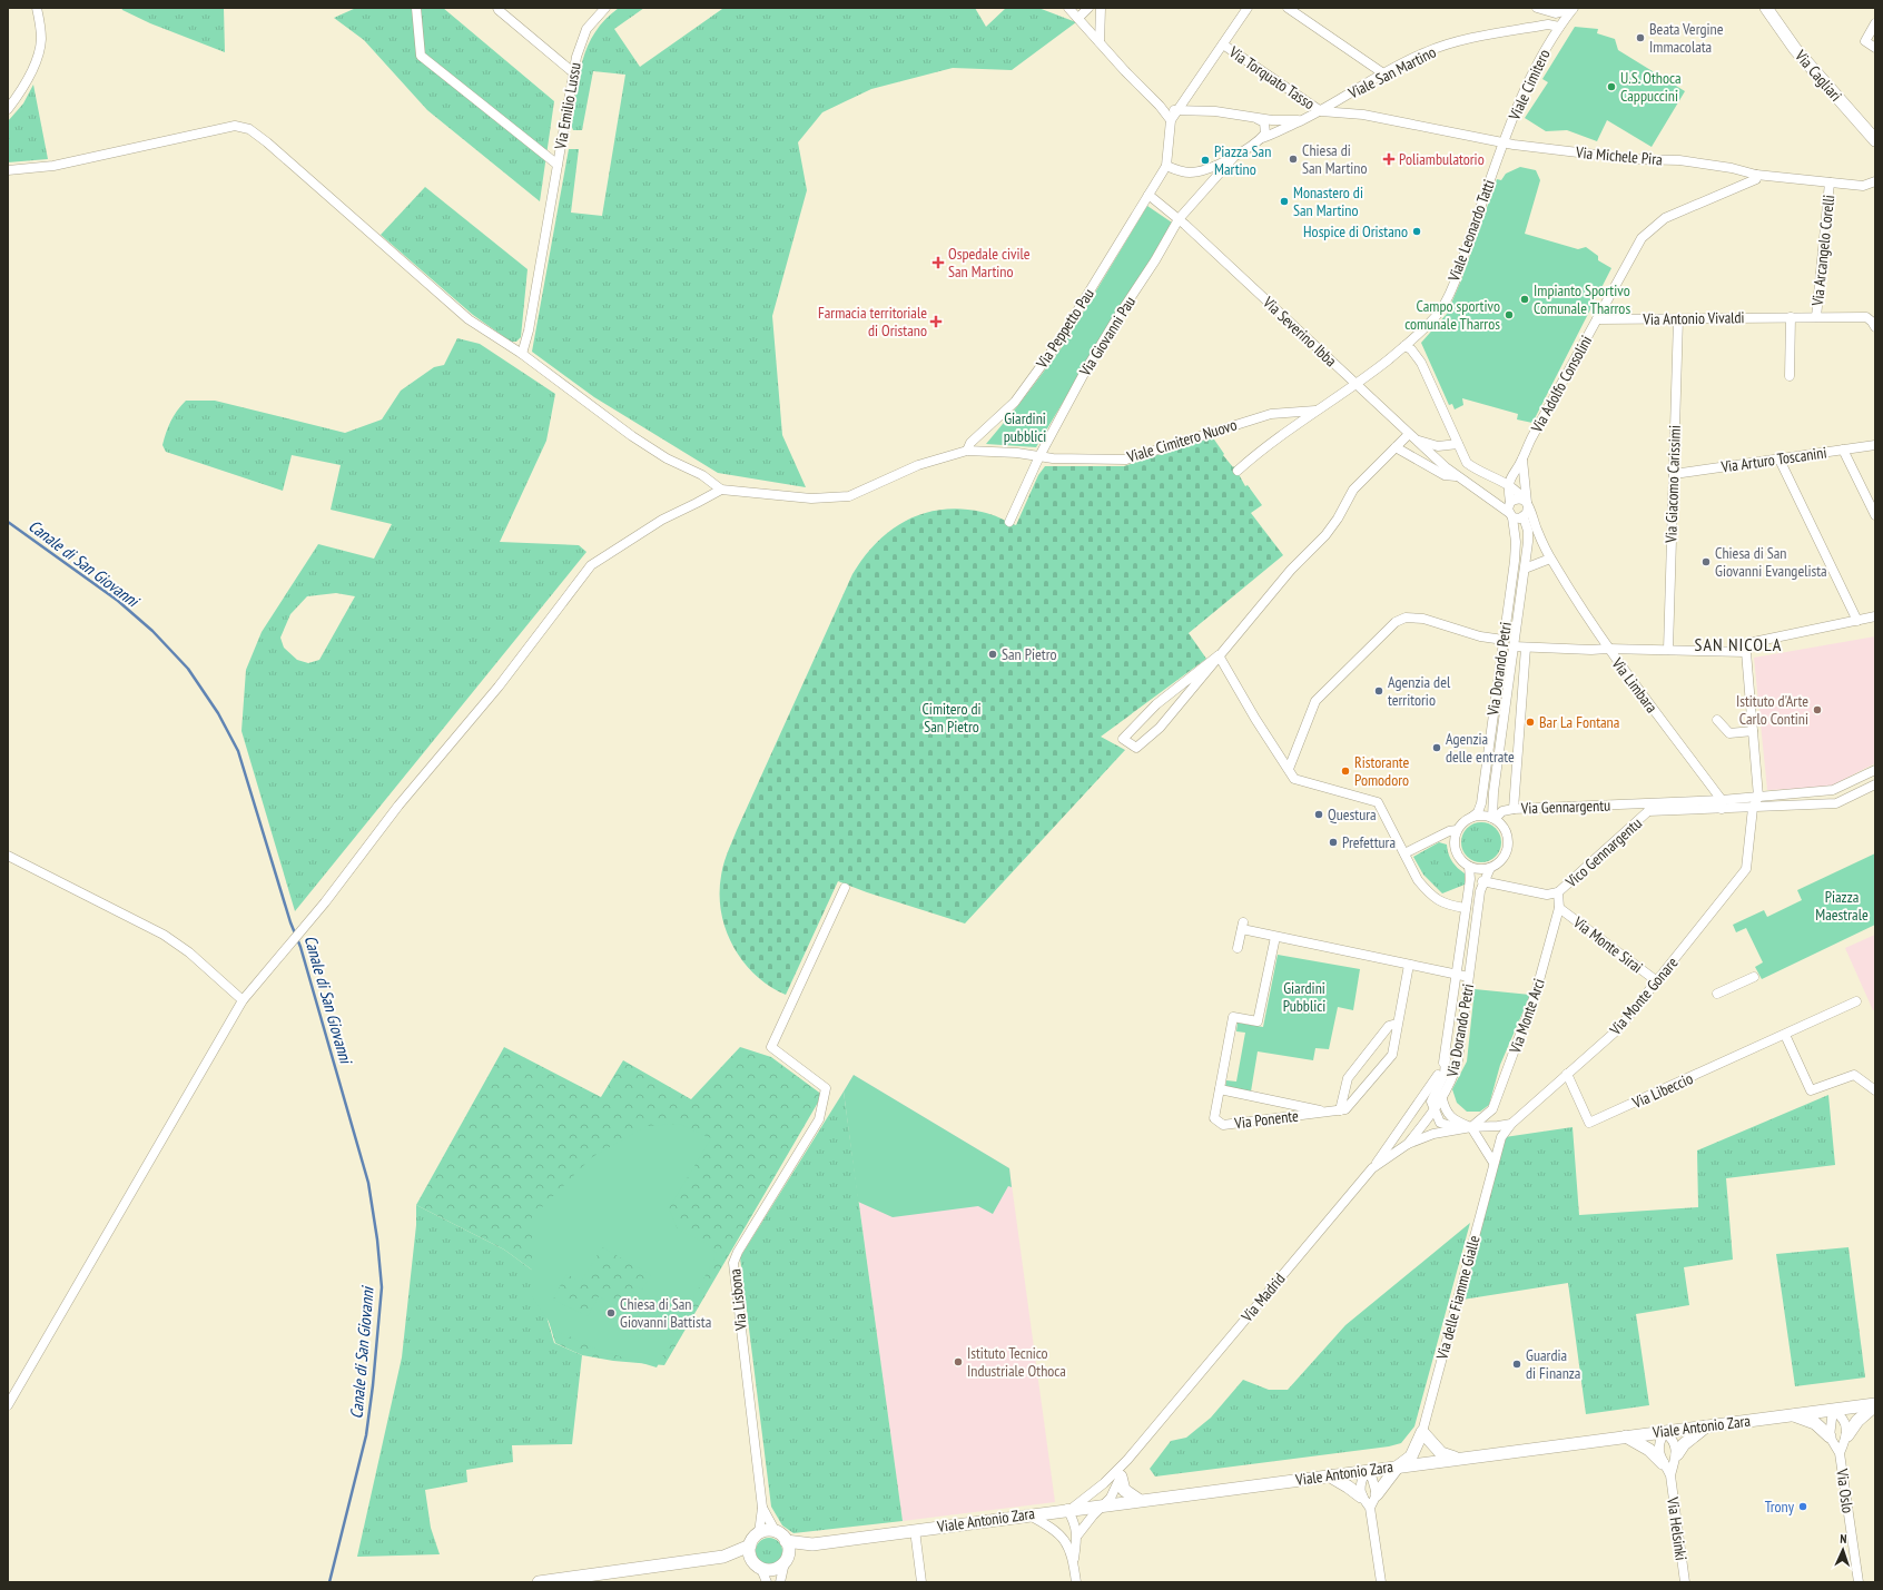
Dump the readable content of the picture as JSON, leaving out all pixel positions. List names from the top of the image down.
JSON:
{
  "streets": {
    "main road": ["Via Cagliari", "Viale Antonio Zara"],
    "street": [
      "Viale San Martino",
      "Via Torquato Tasso",
      "Viale Cimitero",
      "Via Emilio Lussu",
      "Via Michele Pira",
      "Viale Leonardo Tatti",
      "Via Arcangelo Corelli",
      "Via Antonio Vivaldi",
      "Via Peppetto Pau",
      "Via Severino Ibba",
      "Via Giovanni Pau",
      "Via Adolfo Consolini",
      "Viale Cimitero Nuovo",
      "Via Arturo Toscanini",
      "Via Giacomo Carissimi",
      "Via Dorando Petri",
      "Via Limbara",
      "Via Gennargentu",
      "Vico Gennargentu",
      "Via Monte Sirai",
      "Via Monte Gonare",
      "Via Monte Arci",
      "Via Libeccio",
      "Via Ponente",
      "Via Madrid",
      "Via delle Fiamme Gialle",
      "Via Lisbona",
      "Via Oslo",
      "Via Helsinki"
    ]
  },
  "crossings": [
    ["Viale San Martino", "Via Torquato Tasso"],
    ["Viale San Martino", "Viale Cimitero"],
    ["Viale San Martino", "Via Michele Pira"],
    ["Via Torquato Tasso", "Via Michele Pira"],
    ["Viale Cimitero", "Via Michele Pira"],
    ["Viale Cimitero", "Viale Leonardo Tatti"],
    ["Via Michele Pira", "Viale Leonardo Tatti"],
    ["Via Michele Pira", "Via Arcangelo Corelli"],
    ["Via Michele Pira", "Via Adolfo Consolini"],
    ["Viale Leonardo Tatti", "Via Severino Ibba"],
    ["Viale Leonardo Tatti", "Viale Cimitero Nuovo"],
    ["Via Arcangelo Corelli", "Via Antonio Vivaldi"],
    ["Via Antonio Vivaldi", "Via Adolfo Consolini"],
    ["Via Antonio Vivaldi", "Via Giacomo Carissimi"],
    ["Via Peppetto Pau", "Viale Cimitero Nuovo"],
    ["Via Severino Ibba", "Via Giovanni Pau"],
    ["Via Severino Ibba", "Via Adolfo Consolini"],
    ["Via Severino Ibba", "Viale Cimitero Nuovo"],
    ["Via Severino Ibba", "Via Dorando Petri"],
    ["Via Severino Ibba", "Via Limbara"],
    ["Via Giovanni Pau", "Viale Cimitero Nuovo"],
    ["Via Adolfo Consolini", "Via Dorando Petri"],
    ["Via Adolfo Consolini", "Via Limbara"],
    ["Via Arturo Toscanini", "Via Giacomo Carissimi"],
    ["Via Dorando Petri", "Via Limbara"],
    ["Via Dorando Petri", "Via Gennargentu"],
    ["Via Dorando Petri", "Via Madrid"],
    ["Via Limbara", "Via Gennargentu"],
    ["Via Gennargentu", "Vico Gennargentu"],
    ["Via Gennargentu", "Via Monte Gonare"],
    ["Vico Gennargentu", "Via Monte Arci"],
    ["Via Monte Sirai", "Via Monte Gonare"],
    ["Via Monte Sirai", "Via Monte Arci"],
    ["Via Monte Gonare", "Via Libeccio"],
    ["Via Monte Gonare", "Via delle Fiamme Gialle"],
    ["Via Madrid", "Viale Antonio Zara"],
    ["Via Lisbona", "Viale Antonio Zara"],
    ["Viale Antonio Zara", "Via Helsinki"]
  ],
  "districts": ["SAN NICOLA"],
  "water": ["Canale di San Giovanni"],
  "parks": [
    "Giardini pubblici",
    "Cimitero di San Pietro",
    "Piazza Maestrale",
    "Giardini Pubblici"
  ],
  "places": {
    "other": [
      "Beata Vergine Immacolata",
      "U.S. Othoca Cappuccini",
      "Chiesa di San Martino",
      "Piazza San Martino",
      "Monastero di San Martino",
      "Hospice di Oristano",
      "Impianto Sportivo Comunale Tharros",
      "Campo sportivo comunale Tharros",
      "Chiesa di San Giovanni Evangelista",
      "San Pietro",
      "Agenzia del territorio",
      "Istituto d'Arte Carlo Contini",
      "Bar La Fontana",
      "Agenzia delle entrate",
      "Ristorante Pomodoro",
      "Questura",
      "Prefettura",
      "Chiesa di San Giovanni Battista",
      "Istituto Tecnico Industriale Othoca",
      "Guardia di Finanza",
      "Trony"
    ],
    "health": ["Poliambulatorio", "Ospedale civile San Martino", "Farmacia territoriale di Oristano"]
  },
  "north": "top"
}
